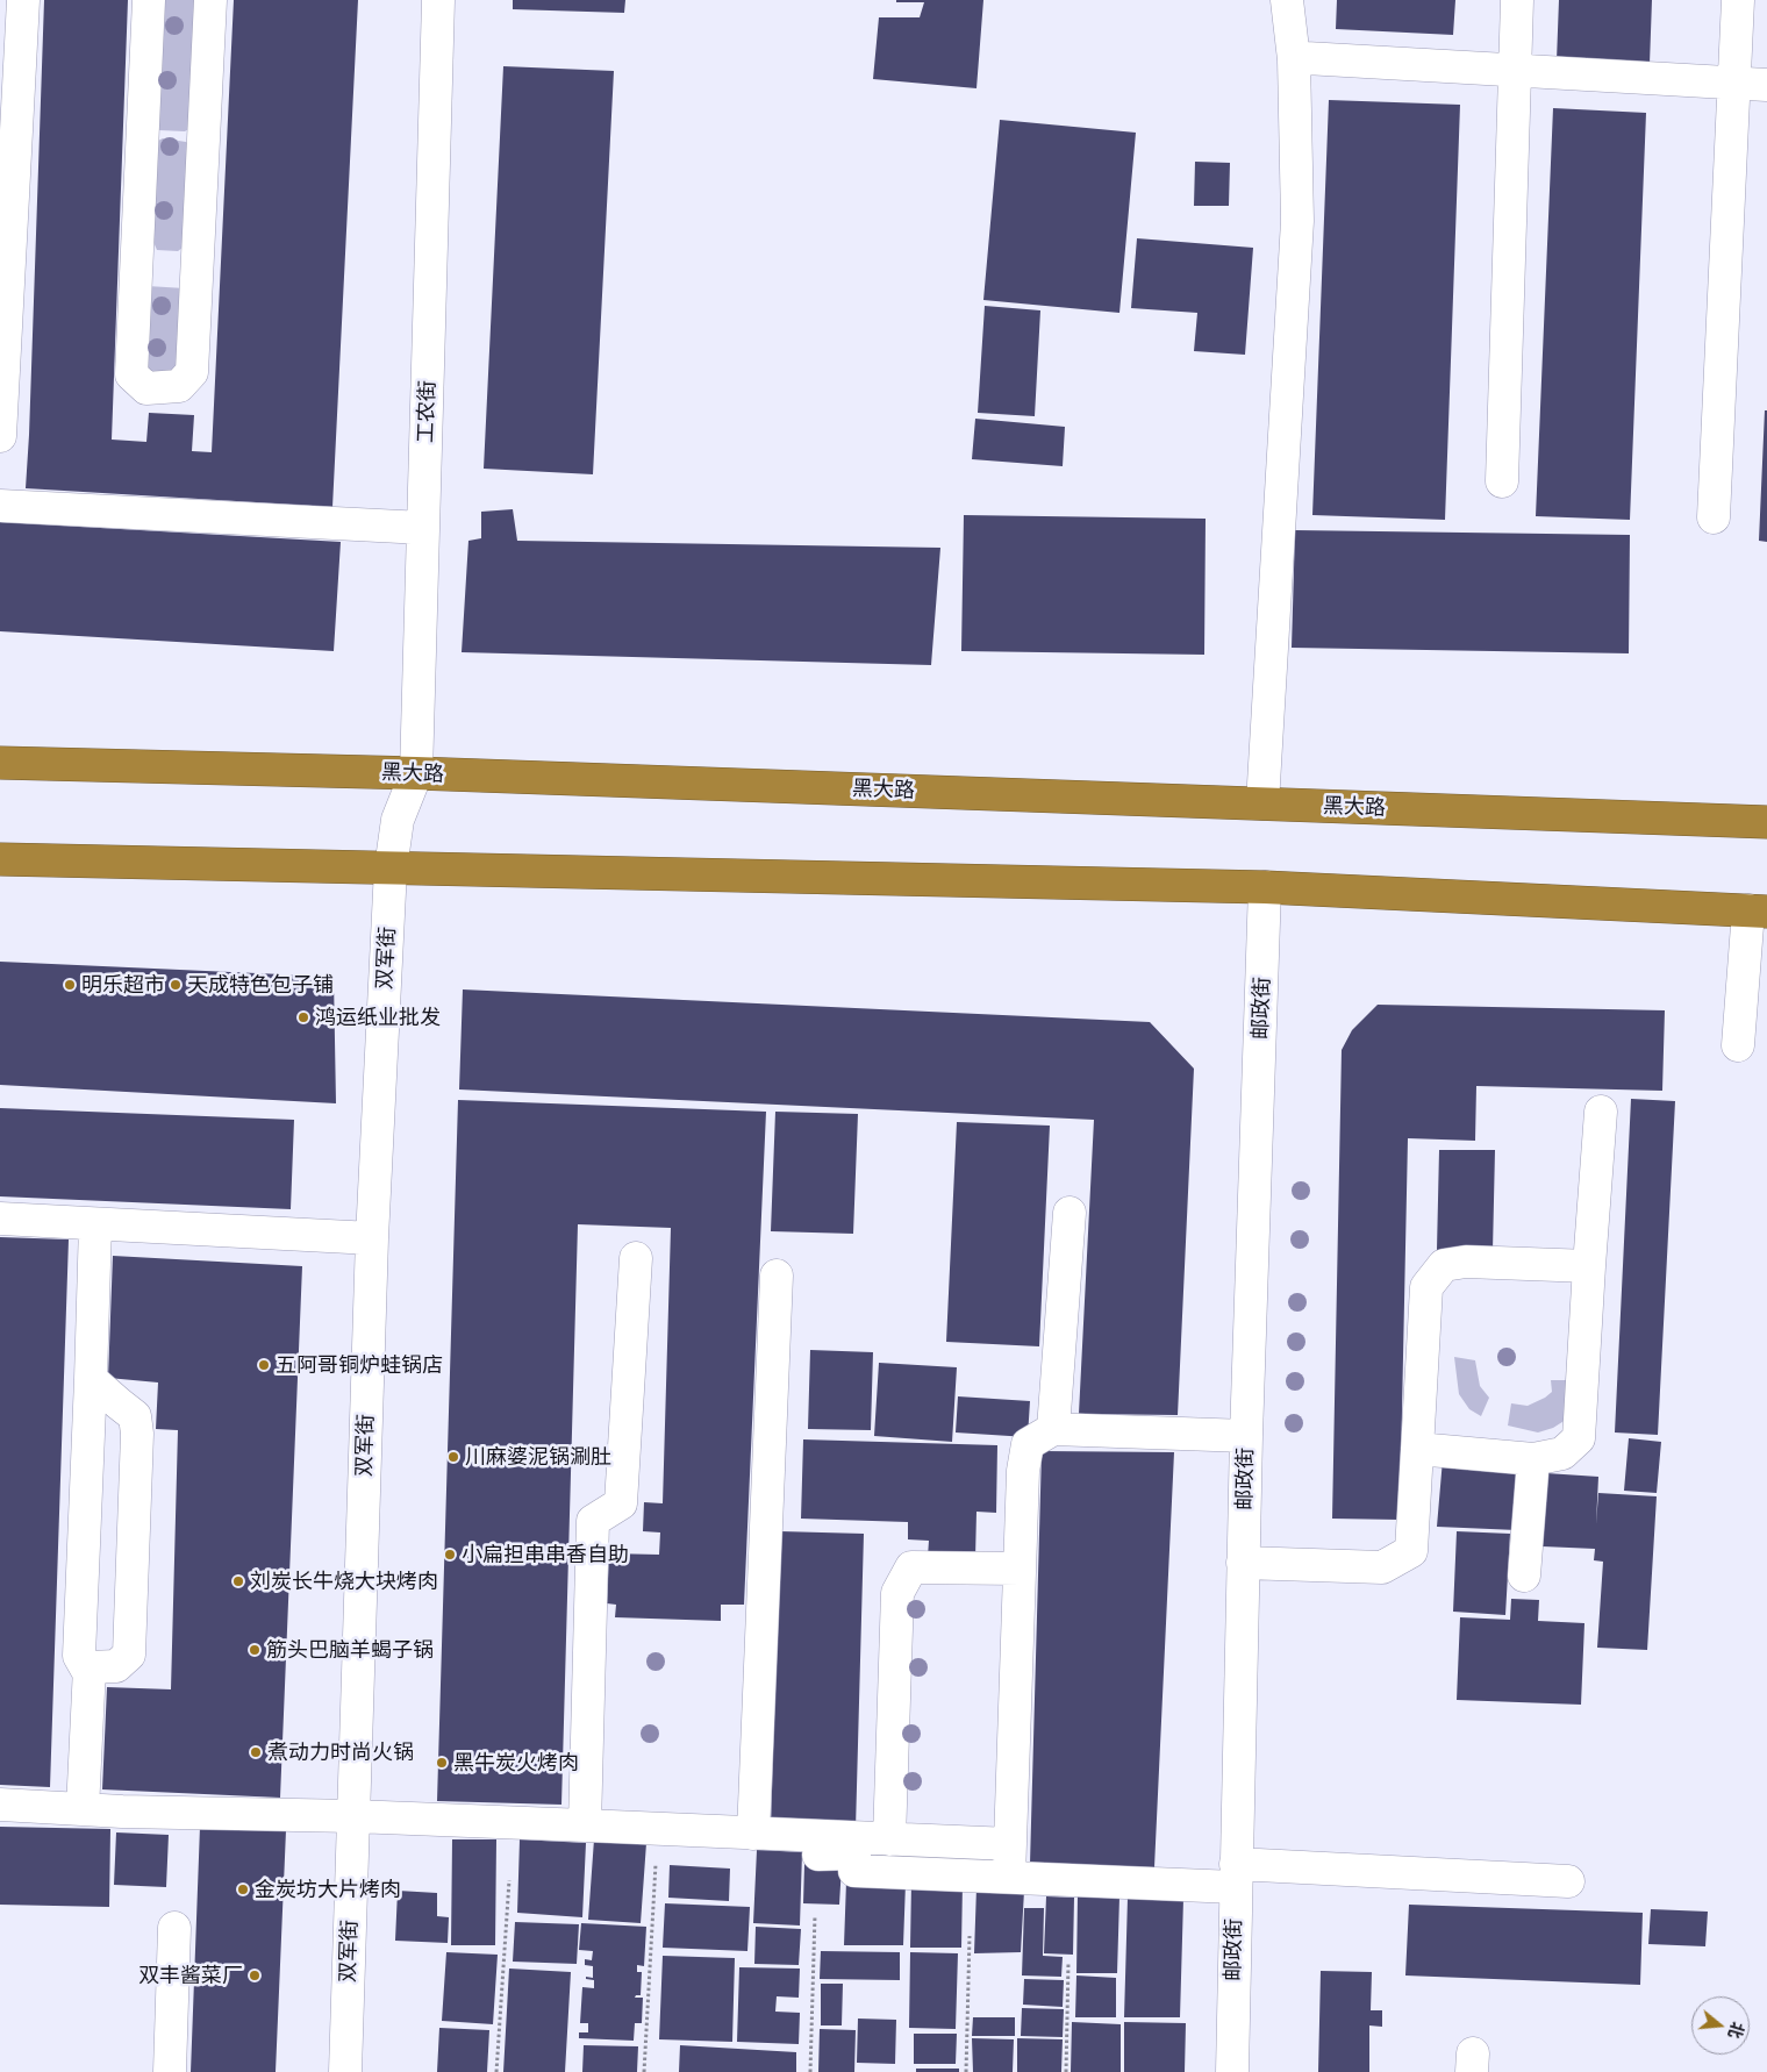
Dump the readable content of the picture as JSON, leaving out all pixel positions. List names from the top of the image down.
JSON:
{
  "streets": {
    "highway": ["黑大路"],
    "street": ["工农街", "双军街", "邮政街"]
  },
  "crossings": [
    ["工农街", "黑大路"],
    ["工农街", "双军街"]
  ],
  "places": [
    "明乐超市",
    "天成特色包子铺",
    "鸿运纸业批发",
    "五阿哥铜炉蛙锅店",
    "川麻婆泥锅涮肚",
    "小扁担串串香自助",
    "刘炭长牛烧大块烤肉",
    "筋头巴脑羊蝎子锅",
    "煮动力时尚火锅",
    "黑牛炭火烤肉",
    "金炭坊大片烤肉",
    "双丰酱菜厂"
  ],
  "north": "right"
}
